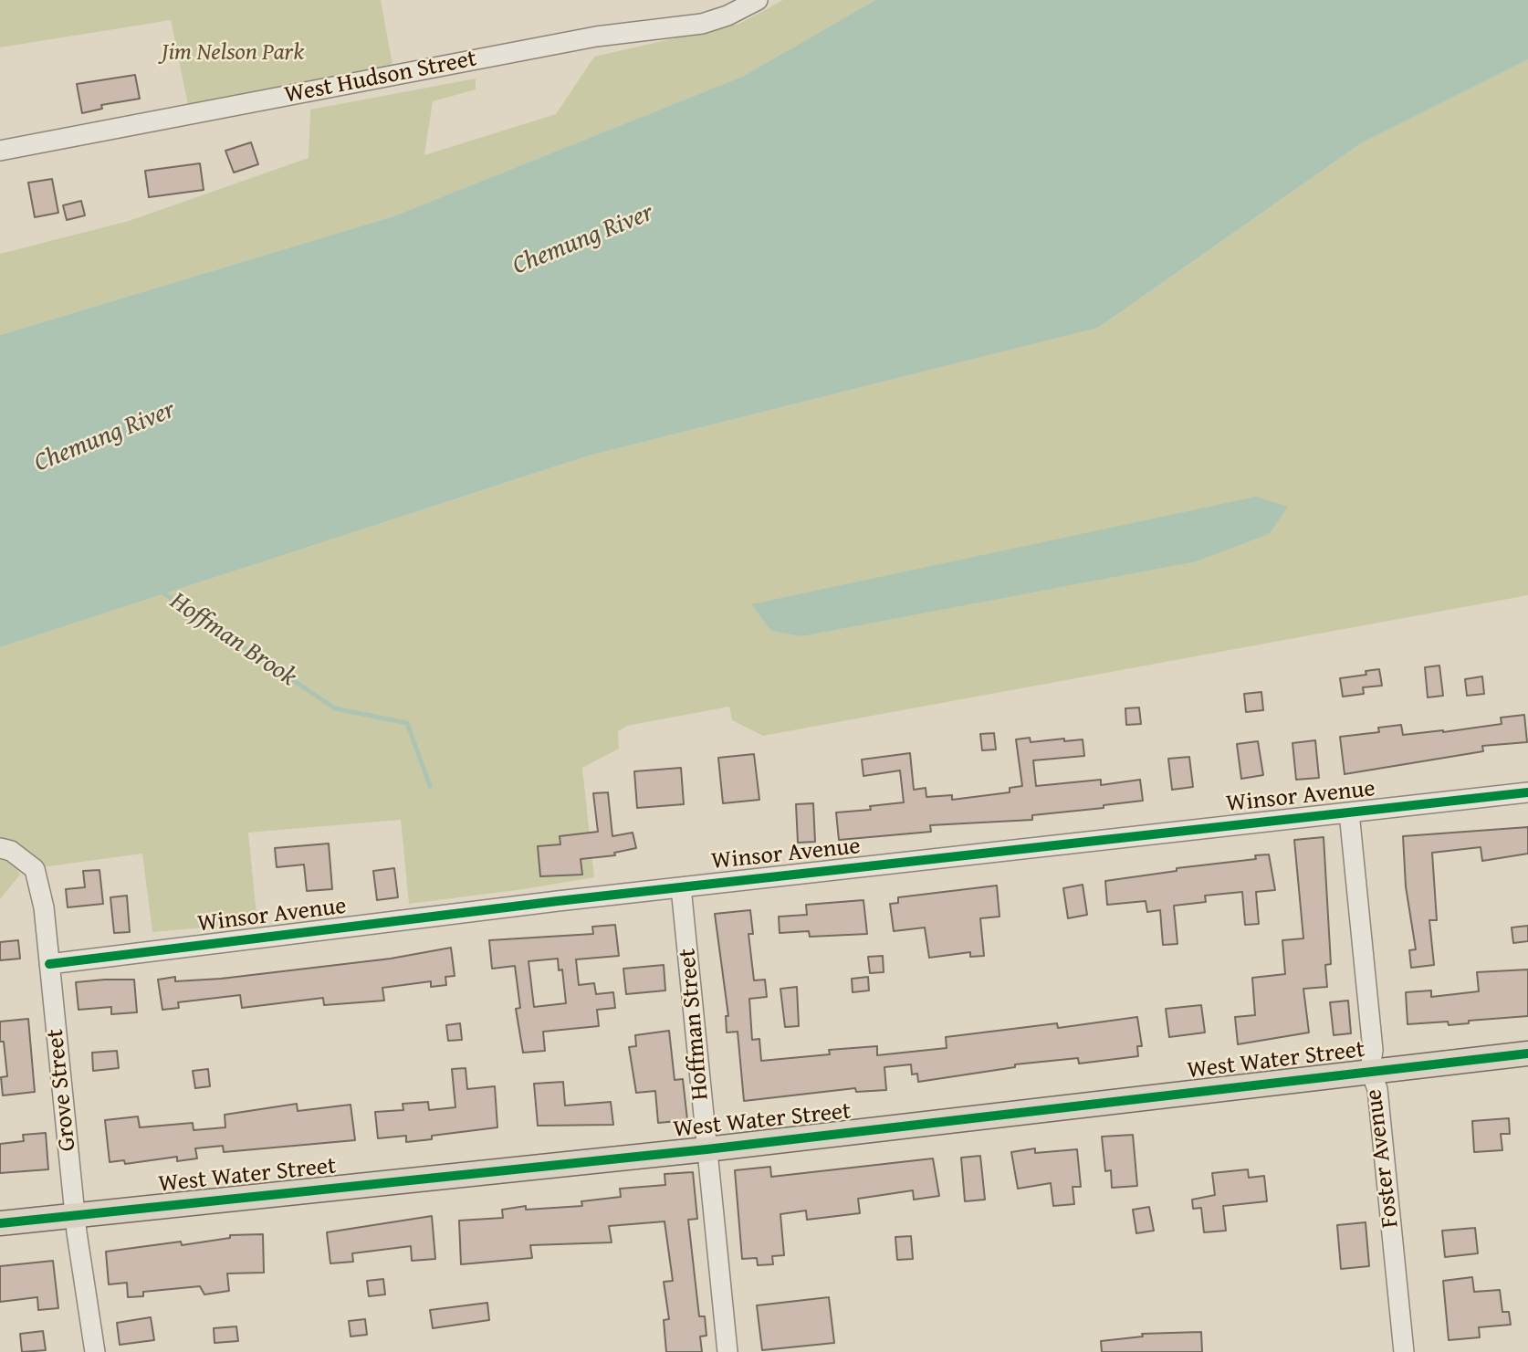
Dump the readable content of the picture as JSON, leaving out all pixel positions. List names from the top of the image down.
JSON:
{
  "streets": {
    "main road": ["West Water Street"],
    "street": [
      "West Hudson Street",
      "Winsor Avenue",
      "Hoffman Street",
      "Grove Street",
      "Foster Avenue"
    ]
  },
  "crossings": [
    ["Winsor Avenue", "Hoffman Street"],
    ["Winsor Avenue", "Grove Street"],
    ["Winsor Avenue", "Foster Avenue"],
    ["Hoffman Street", "West Water Street"],
    ["West Water Street", "Grove Street"],
    ["West Water Street", "Foster Avenue"]
  ],
  "water": ["Chemung River", "Hoffman Brook"],
  "parks": ["Jim Nelson Park"]
}
